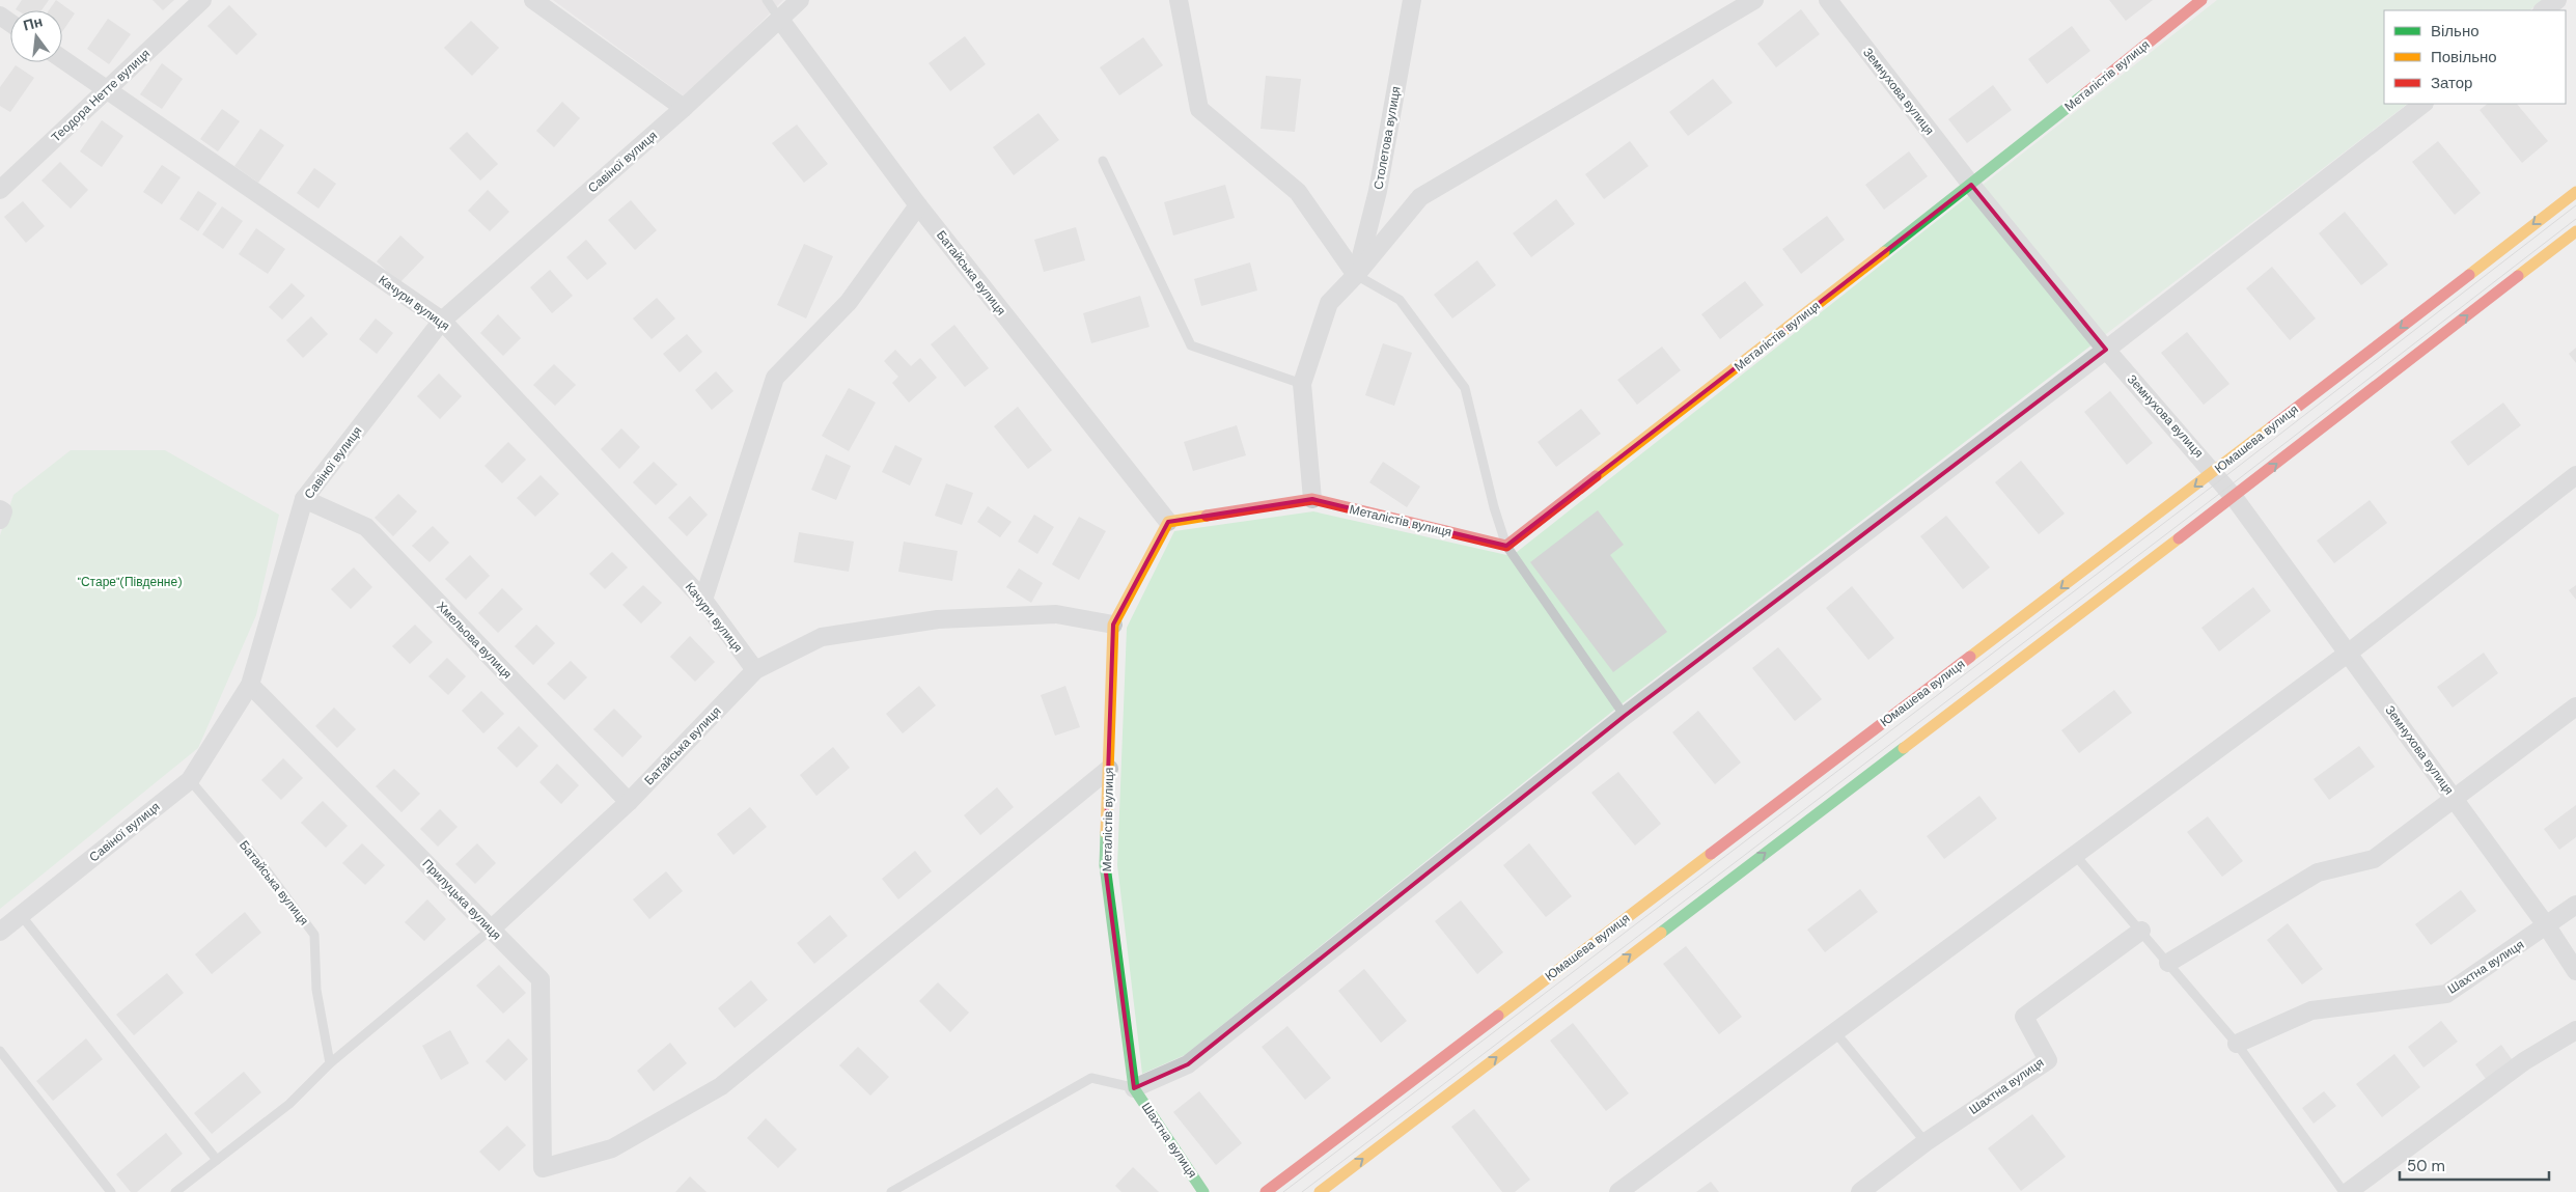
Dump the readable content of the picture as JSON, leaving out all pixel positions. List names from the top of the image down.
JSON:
{
  "streets": {
    "main road": ["Металістів вулиця", "Юмашева вулиця", "Шахтна вулиця"],
    "street": [
      "Земнухова вулиця",
      "Теодора Нетте вулиця",
      "Столетова вулиця",
      "Савіної вулиця",
      "Батайська вулиця",
      "Качури вулиця",
      "Хмельова вулиця",
      "Прилуцька вулиця"
    ]
  },
  "crossings": [
    ["Металістів вулиця", "Земнухова вулиця"],
    ["Металістів вулиця", "Батайська вулиця"],
    ["Металістів вулиця", "Прилуцька вулиця"],
    ["Металістів вулиця", "Шахтна вулиця"],
    ["Земнухова вулиця", "Юмашева вулиця"],
    ["Земнухова вулиця", "Шахтна вулиця"],
    ["Теодора Нетте вулиця", "Качури вулиця"],
    ["Савіної вулиця", "Батайська вулиця"],
    ["Савіної вулиця", "Качури вулиця"],
    ["Савіної вулиця", "Хмельова вулиця"],
    ["Савіної вулиця", "Прилуцька вулиця"],
    ["Батайська вулиця", "Качури вулиця"],
    ["Батайська вулиця", "Хмельова вулиця"],
    ["Батайська вулиця", "Прилуцька вулиця"]
  ],
  "parks": ["\"Старе\"(Південне)"],
  "legend": ["Вільно", "Повільно", "Затор"],
  "scale_bar": "50 m",
  "north": "top"
}
